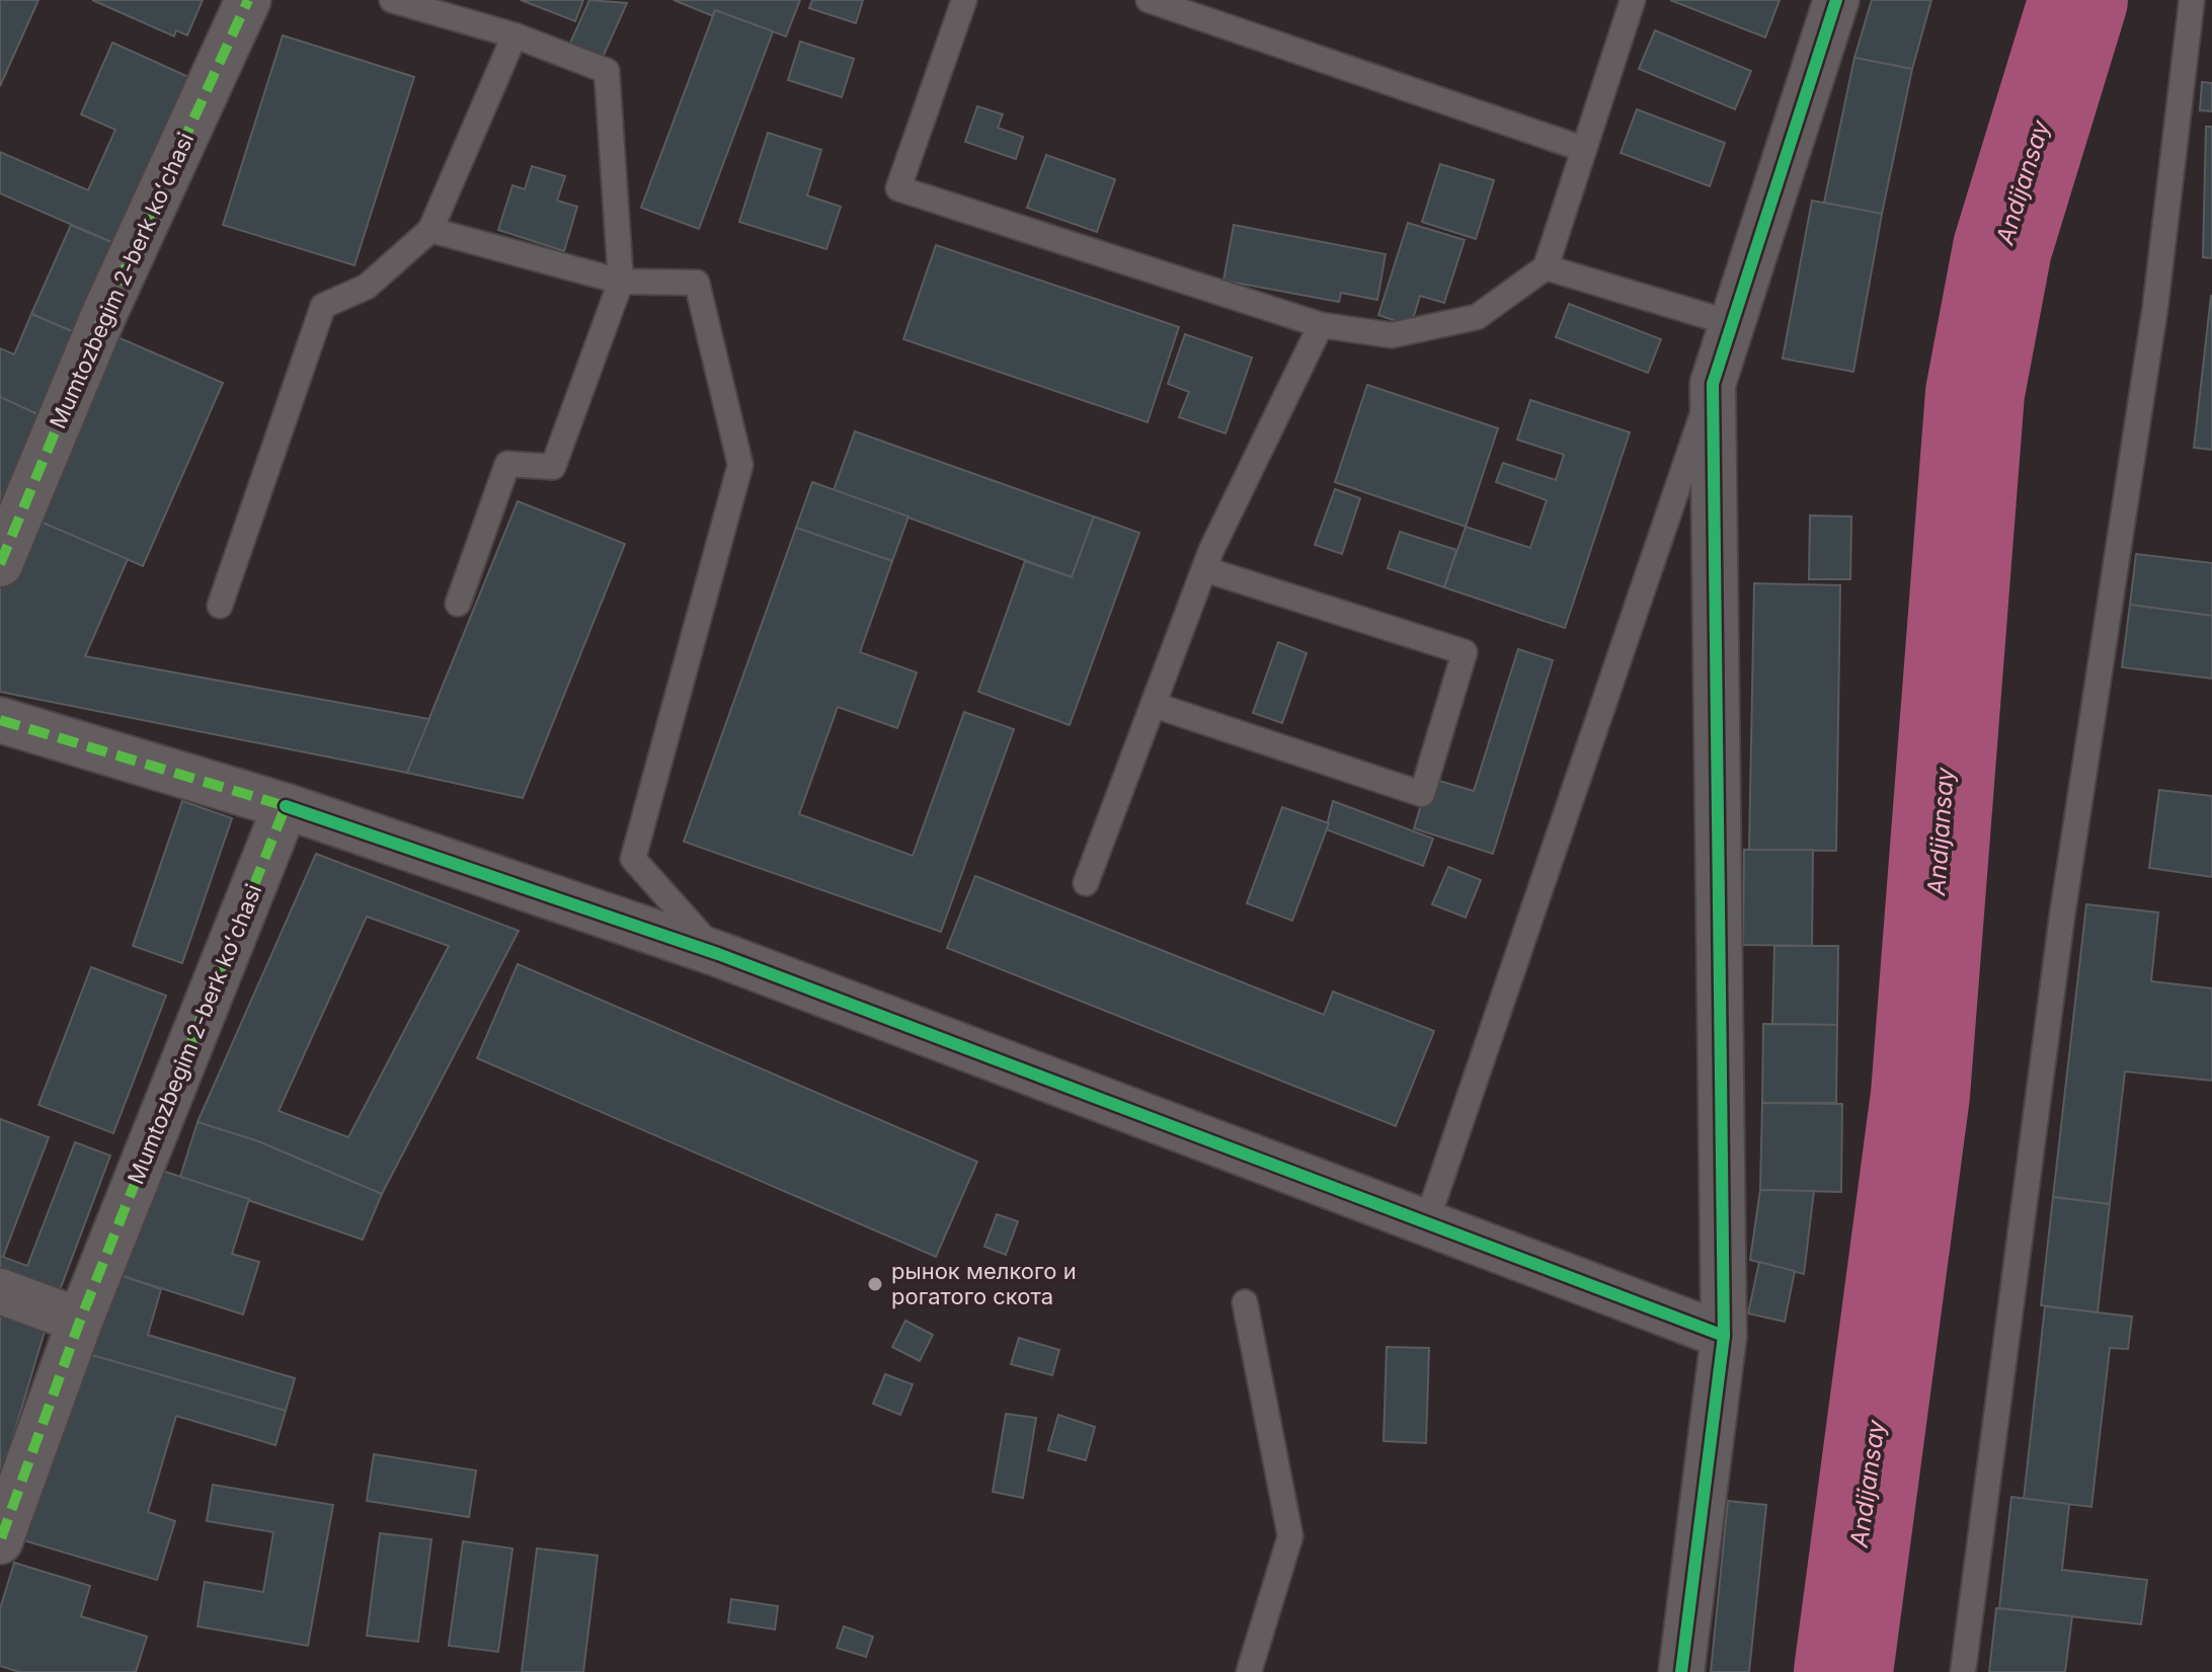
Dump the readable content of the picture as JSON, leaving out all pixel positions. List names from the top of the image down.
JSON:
{
  "streets": {
    "street": ["Mumtozbegim 2-berk koʻchasi"]
  },
  "water": ["Andijansay"],
  "places": ["рынок мелкого и рогатого скота"]
}
